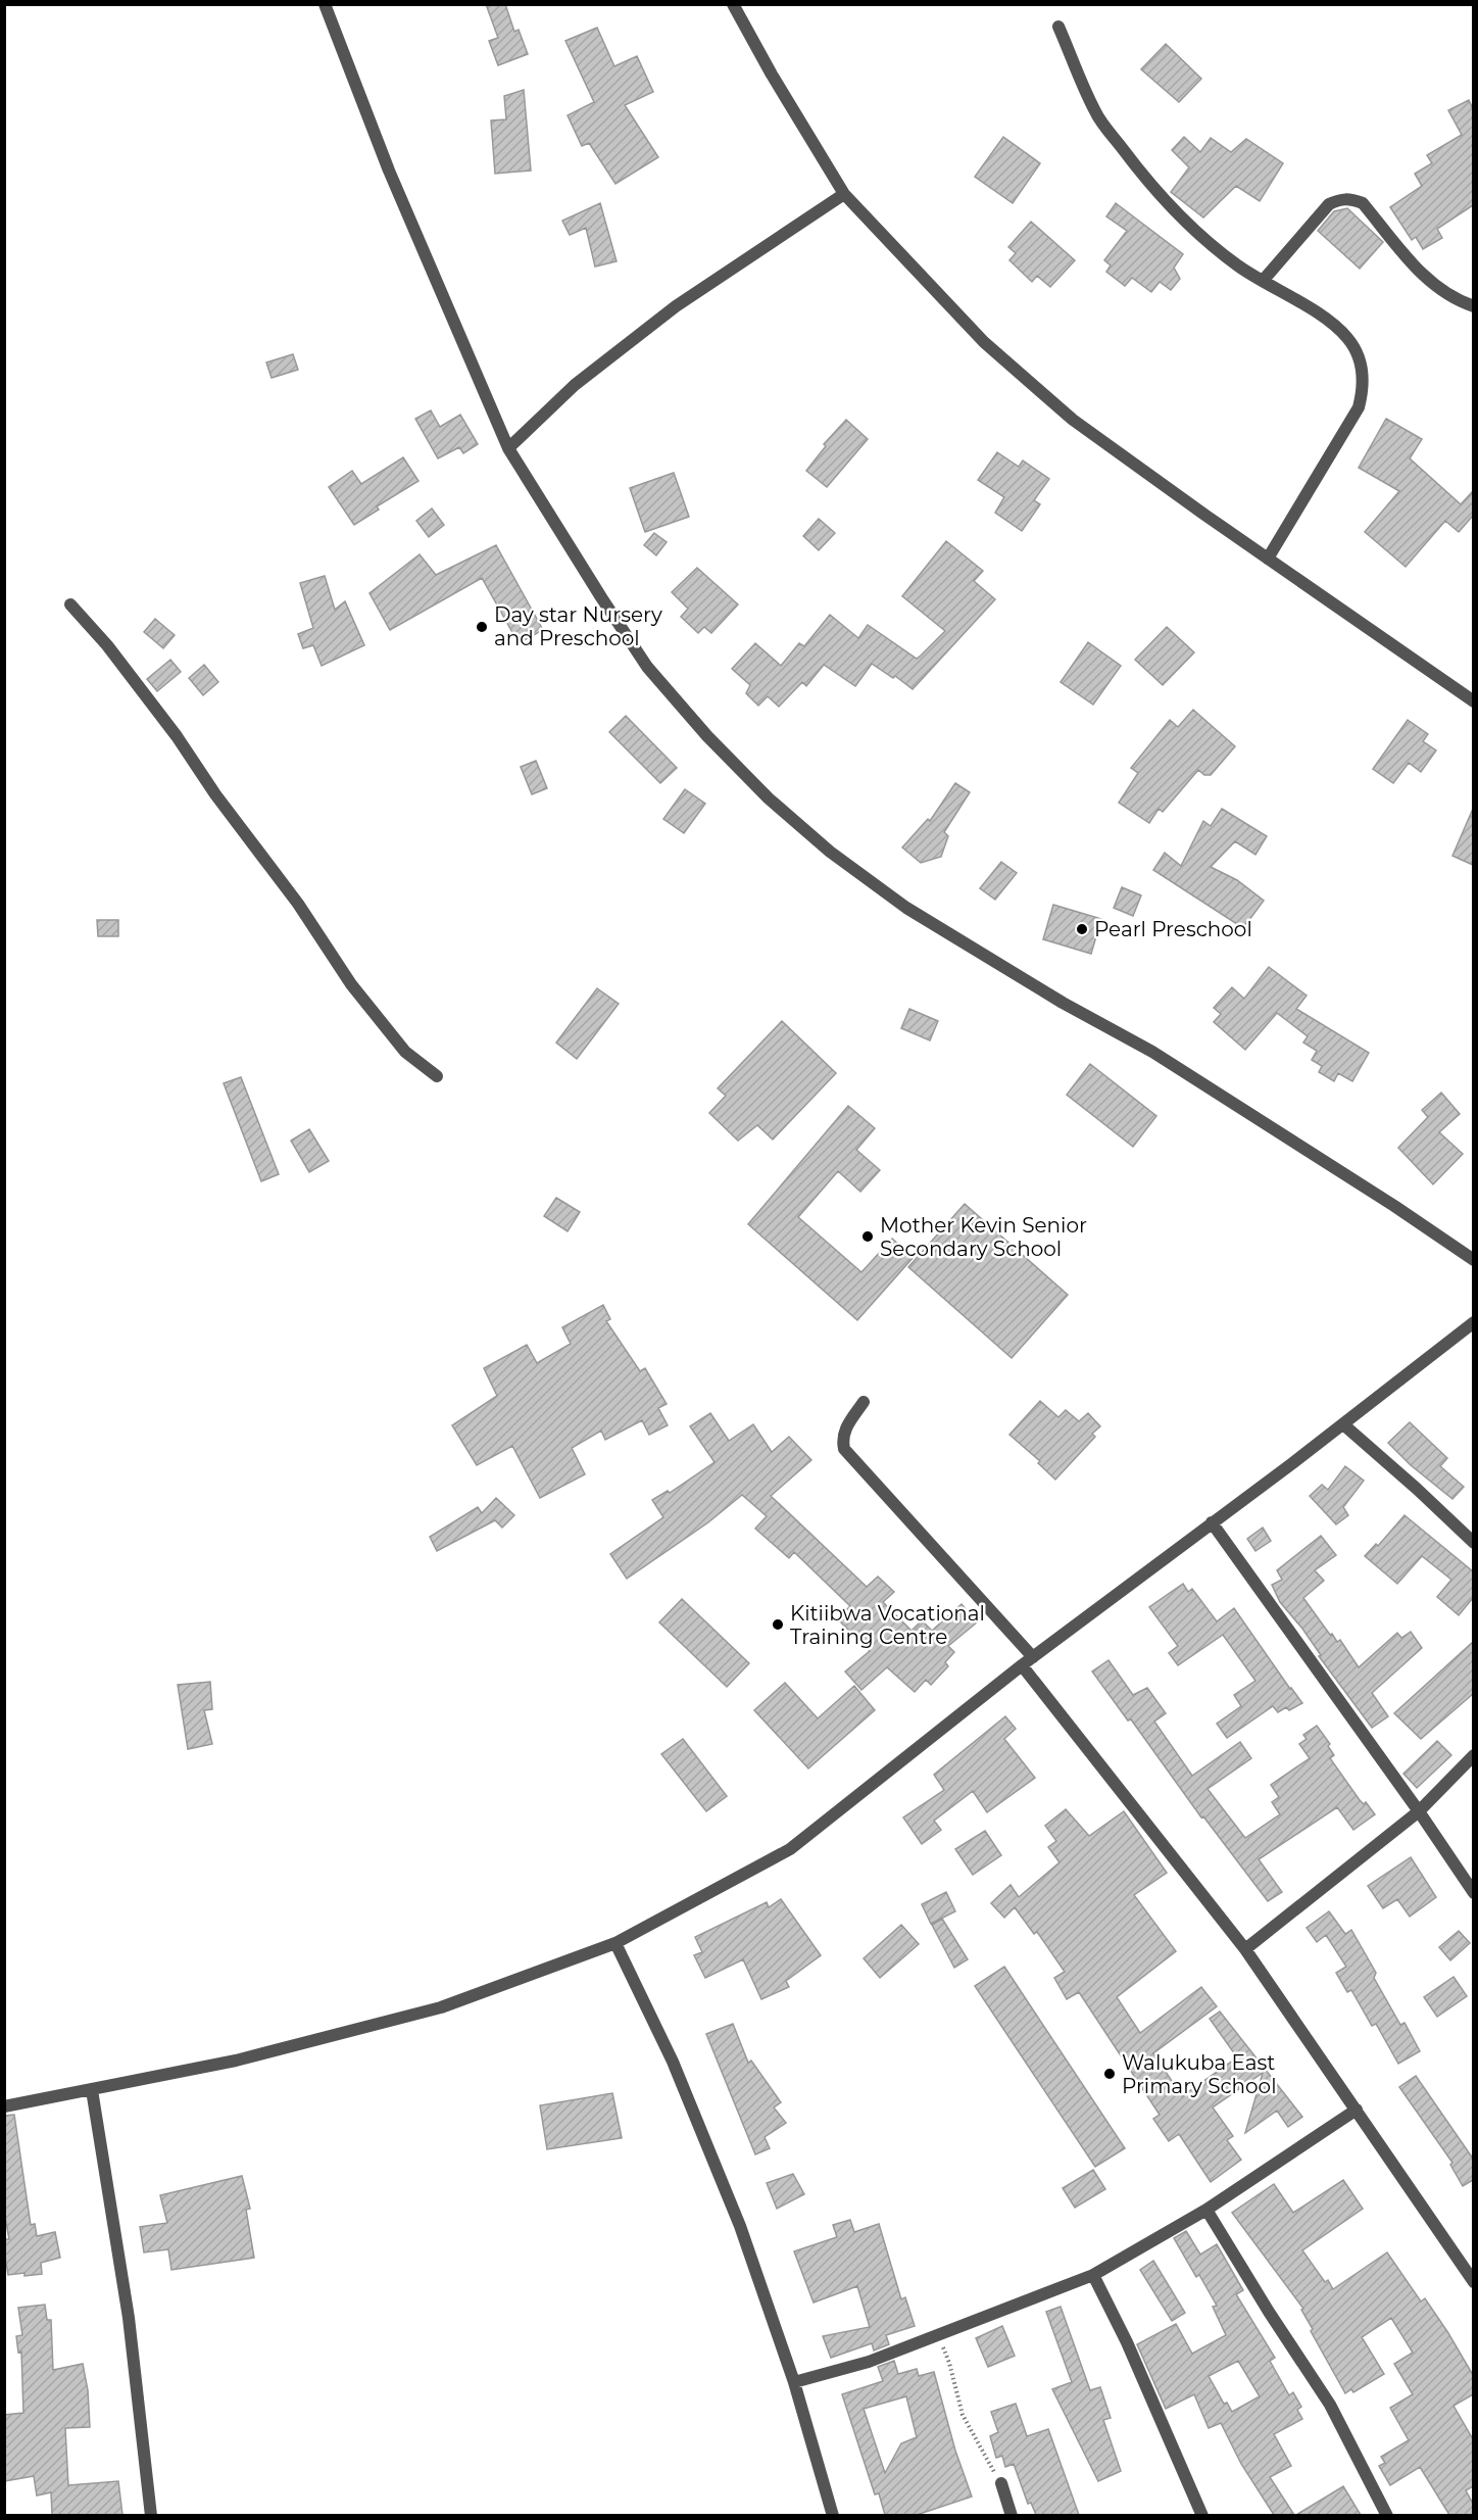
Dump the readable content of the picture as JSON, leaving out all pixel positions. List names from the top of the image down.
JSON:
{
  "places": [
    "Day star Nursery and Preschool",
    "Pearl Preschool",
    "Mother Kevin Senior Secondary School",
    "Kitiibwa Vocational Training Centre",
    "Walukuba East Primary School"
  ]
}
